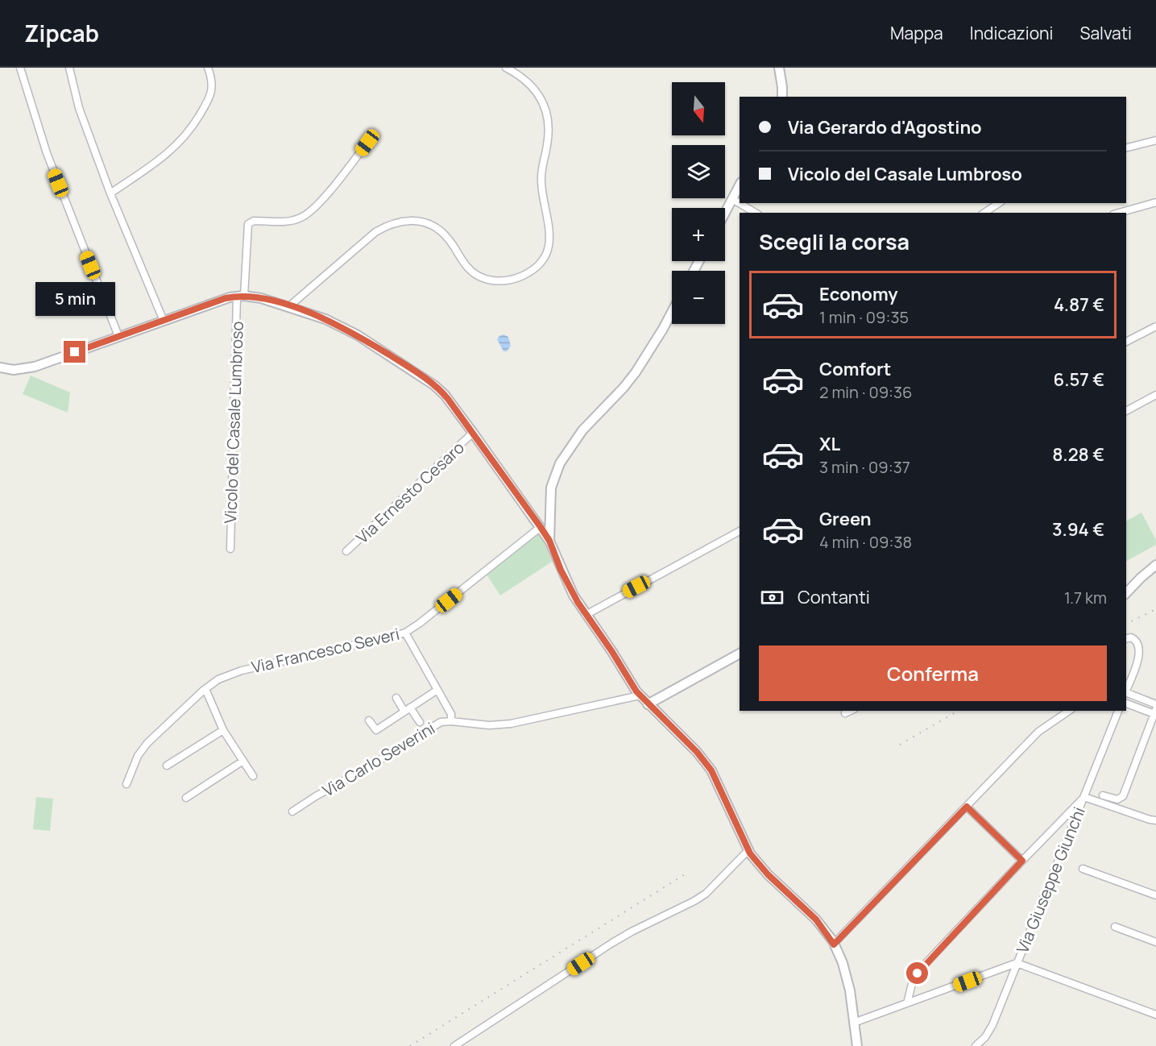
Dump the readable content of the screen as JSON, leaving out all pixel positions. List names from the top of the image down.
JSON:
{
  "streets": {
    "street": [
      "Vicolo del Casale Lumbroso",
      "Via Ernesto Cesaro",
      "Via Francesco Severi",
      "Via Carlo Severini",
      "Via Giuseppe Giunchi"
    ]
  },
  "crossings": [
    ["Vicolo del Casale Lumbroso", "Via Ernesto Cesaro"],
    ["Vicolo del Casale Lumbroso", "Via Francesco Severi"],
    ["Vicolo del Casale Lumbroso", "Via Carlo Severini"]
  ],
  "north": "bottom",
  "page": {
    "header": "Zipcab",
    "nav": ["Mappa", "Indicazioni", "Salvati"],
    "map_buttons": ["+", "−"],
    "banner": ["Via Gerardo d'Agostino", "Vicolo del Casale Lumbroso"],
    "heading": "Scegli la corsa",
    "list": [
      {
        "name": "Economy",
        "note": "1 min · 09:35",
        "value": "4.87 €"
      },
      {
        "name": "Comfort",
        "note": "2 min · 09:36",
        "value": "6.57 €"
      },
      {
        "name": "XL",
        "note": "3 min · 09:37",
        "value": "8.28 €"
      },
      {
        "name": "Green",
        "note": "4 min · 09:38",
        "value": "3.94 €"
      }
    ],
    "bubble": "5 min",
    "pay": ["Contanti", "1.7 km"],
    "buttons": "Conferma"
  }
}
